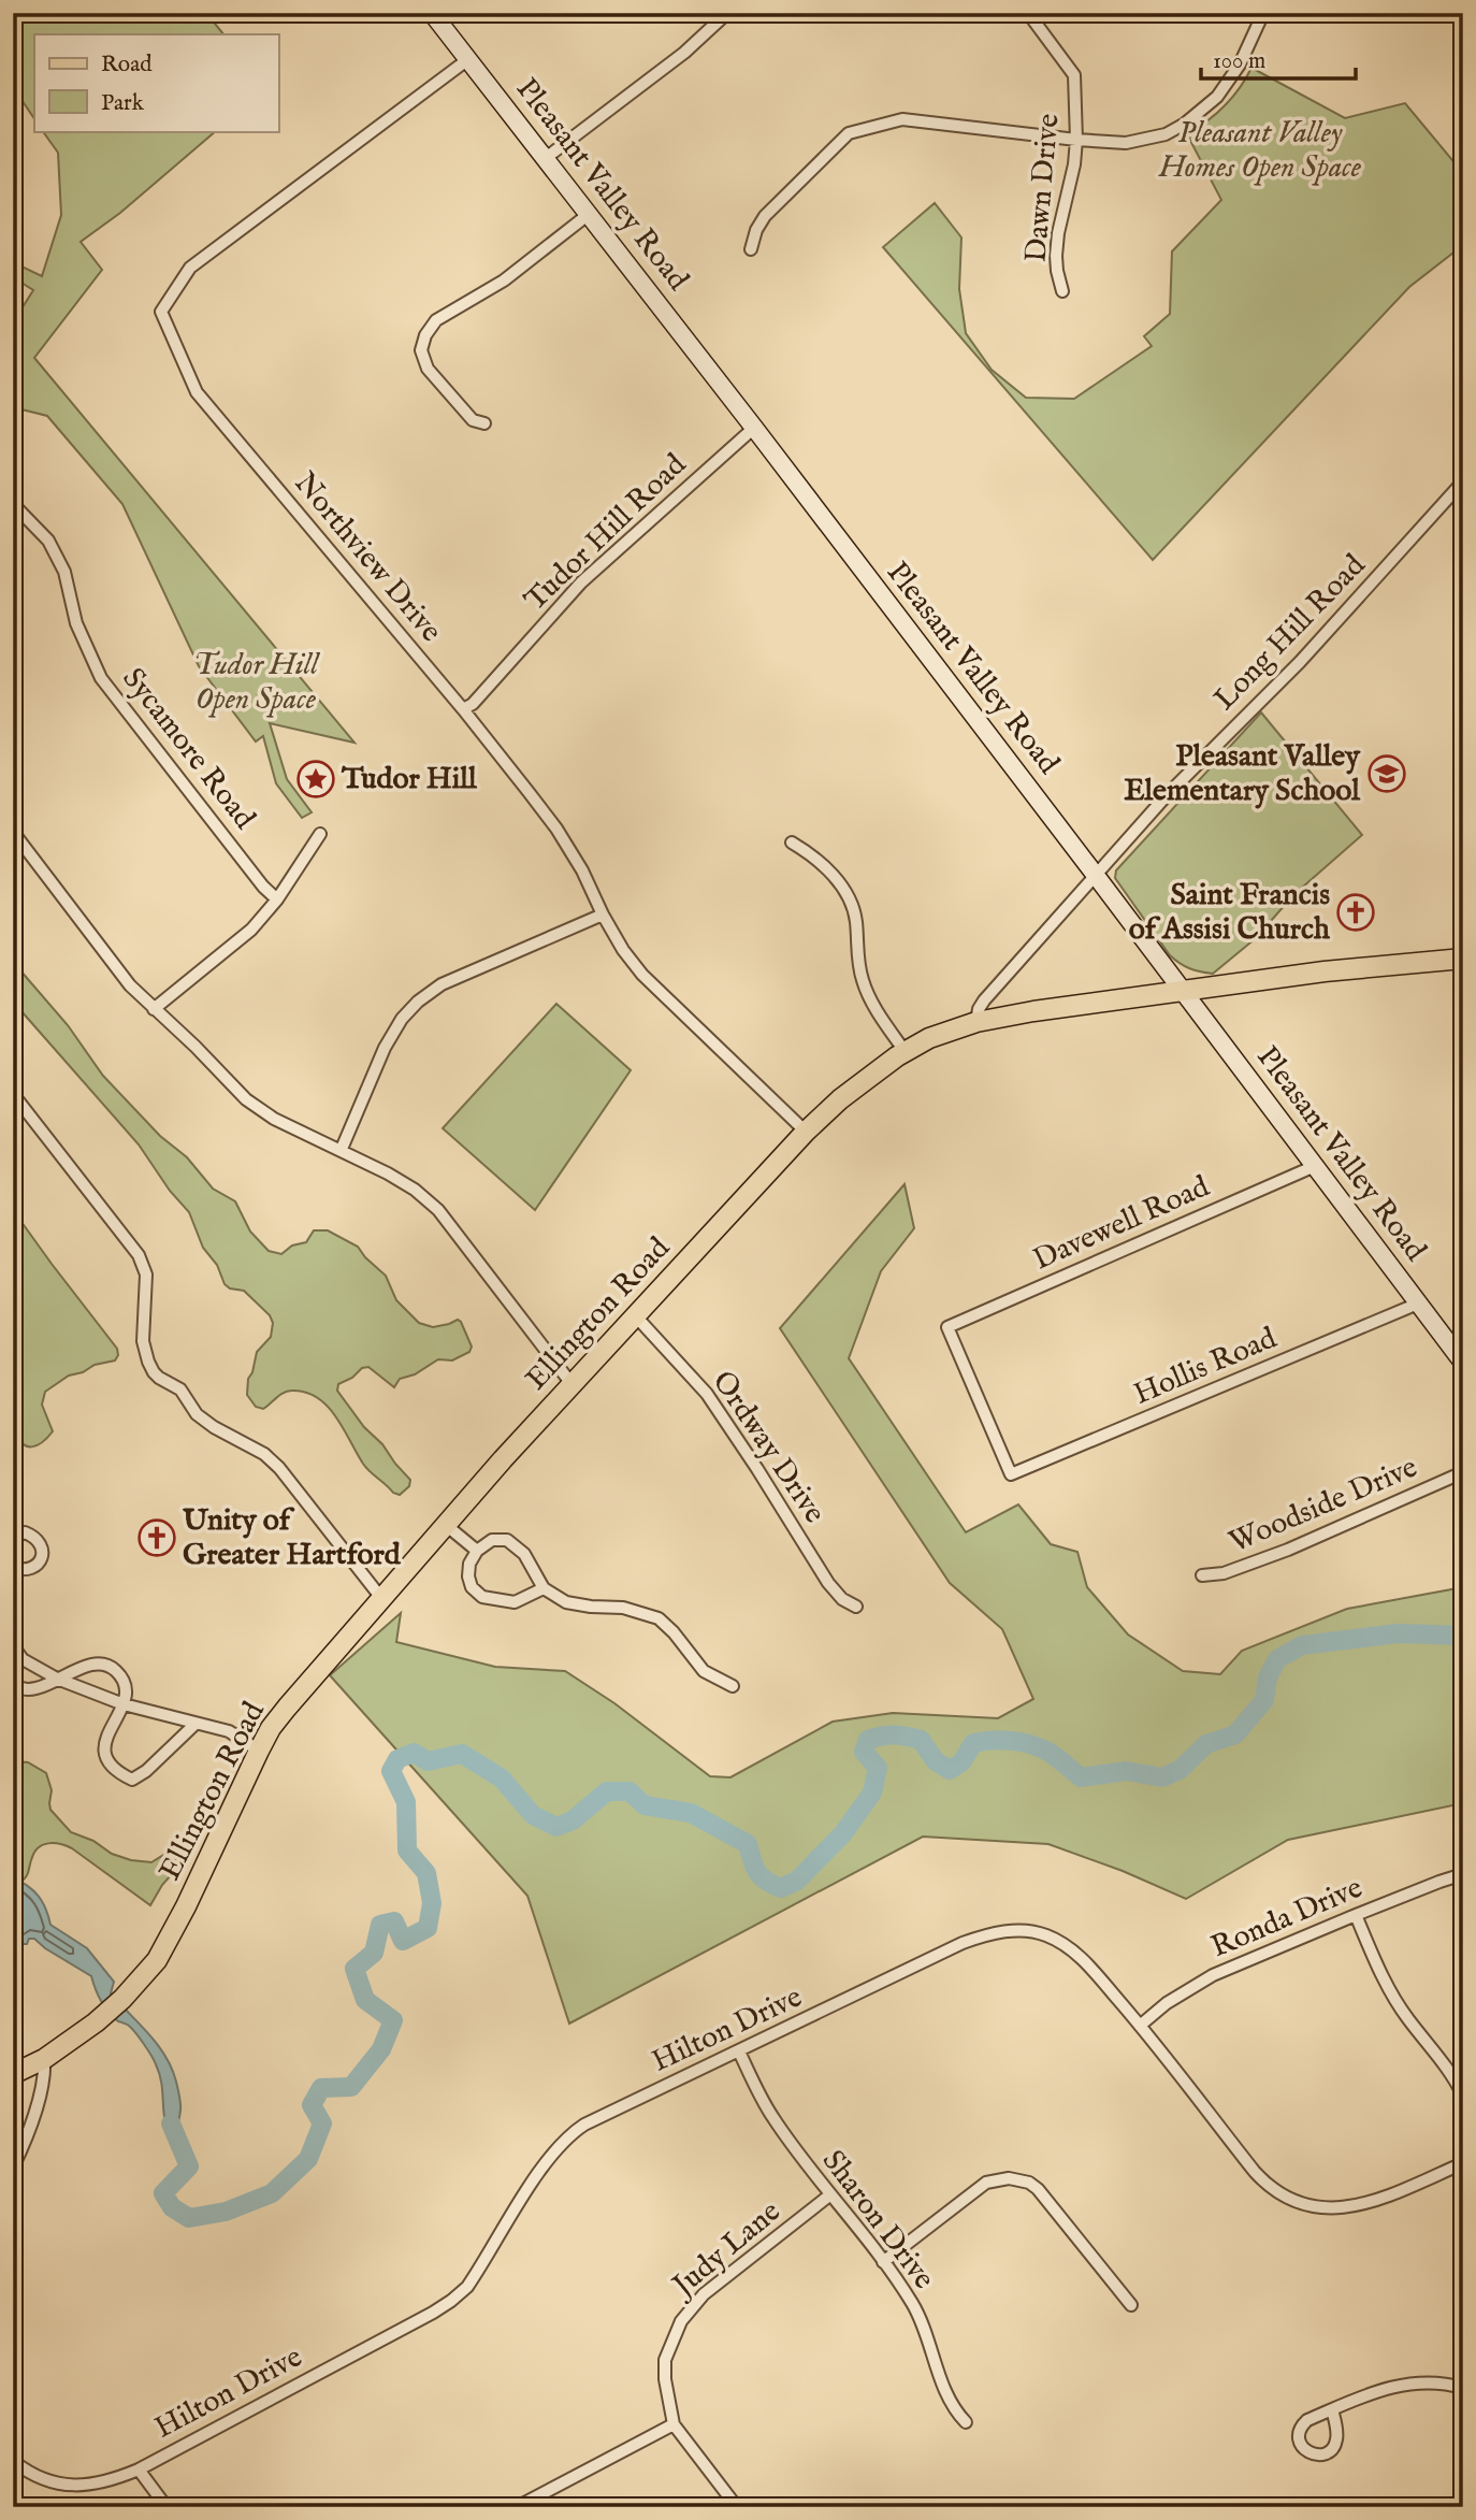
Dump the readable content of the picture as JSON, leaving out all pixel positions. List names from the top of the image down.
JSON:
{
  "streets": {
    "main road": ["Pleasant Valley Road", "Ellington Road"],
    "street": [
      "Dawn Drive",
      "Tudor Hill Road",
      "Northview Drive",
      "Long Hill Road",
      "Sycamore Road",
      "Davewell Road",
      "Hollis Road",
      "Ordway Drive",
      "Woodside Drive",
      "Ronda Drive",
      "Hilton Drive",
      "Sharon Drive",
      "Judy Lane"
    ]
  },
  "crossings": [
    ["Pleasant Valley Road", "Tudor Hill Road"],
    ["Pleasant Valley Road", "Northview Drive"],
    ["Pleasant Valley Road", "Long Hill Road"],
    ["Pleasant Valley Road", "Davewell Road"],
    ["Pleasant Valley Road", "Ellington Road"],
    ["Pleasant Valley Road", "Hollis Road"],
    ["Tudor Hill Road", "Northview Drive"],
    ["Northview Drive", "Ellington Road"],
    ["Long Hill Road", "Ellington Road"],
    ["Davewell Road", "Hollis Road"],
    ["Ellington Road", "Ordway Drive"],
    ["Ronda Drive", "Hilton Drive"],
    ["Hilton Drive", "Sharon Drive"],
    ["Sharon Drive", "Judy Lane"]
  ],
  "parks": ["Pleasant Valley Homes Open Space", "Tudor Hill Open Space"],
  "places": {
    "school or university": ["Pleasant Valley Elementary School"],
    "place": ["Tudor Hill"],
    "church": ["Saint Francis of Assisi Church", "Unity of Greater Hartford"]
  },
  "legend": ["Road", "Park"],
  "scale_bar": "100 m"
}
